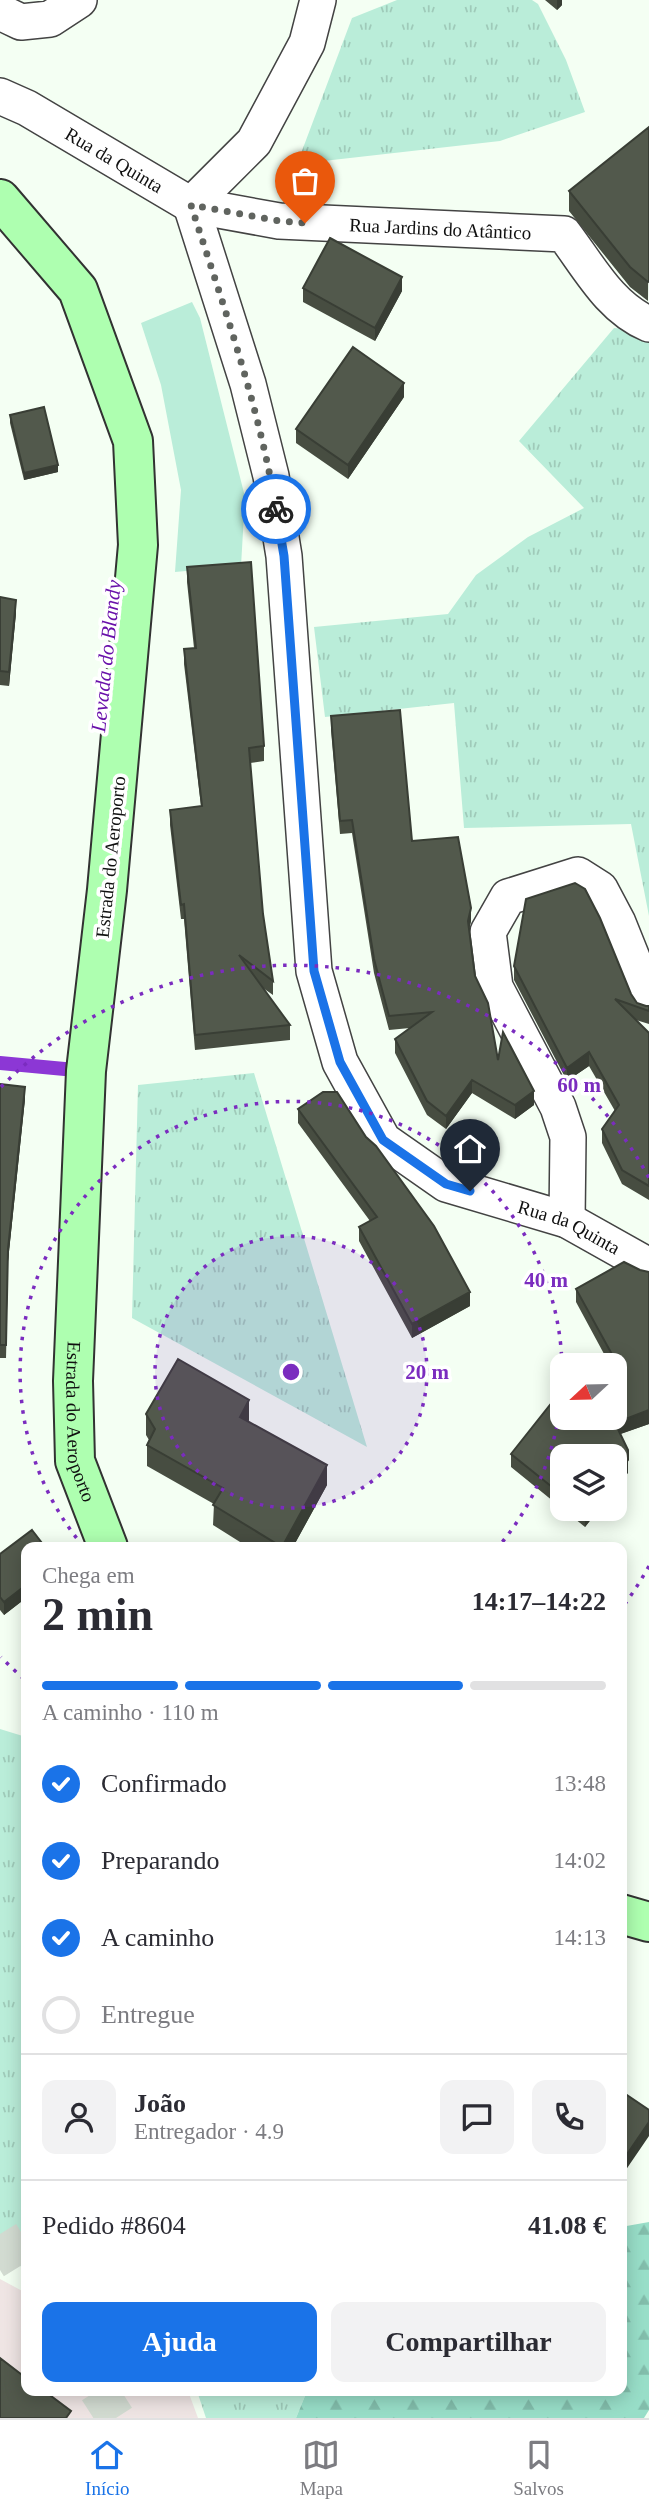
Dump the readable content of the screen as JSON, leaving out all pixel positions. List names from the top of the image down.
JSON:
{
  "streets": {
    "main road": ["Estrada do Aeroporto"],
    "street": ["Rua da Quinta", "Rua Jardins do Atântico"]
  },
  "crossings": [
    ["Rua da Quinta", "Rua Jardins do Atântico"]
  ],
  "water": ["Levada do Blandy"],
  "north": "left",
  "page": {
    "heading": ["2 min", "Chega em", "14:17–14:22"],
    "panel": [
      "João",
      "Entregador · 4.9",
      "Pedido #8604",
      "41.08 €"
    ],
    "bar": "A caminho · 110 m",
    "list": [
      ["Confirmado", "13:48"],
      ["Preparando", "14:02"],
      ["A caminho", "14:13"],
      "Entregue"
    ],
    "buttons": ["Ajuda", "Compartilhar"],
    "tabs": ["Início", "Mapa", "Salvos"]
  },
  "rings": ["60 m", "40 m", "20 m"]
}
